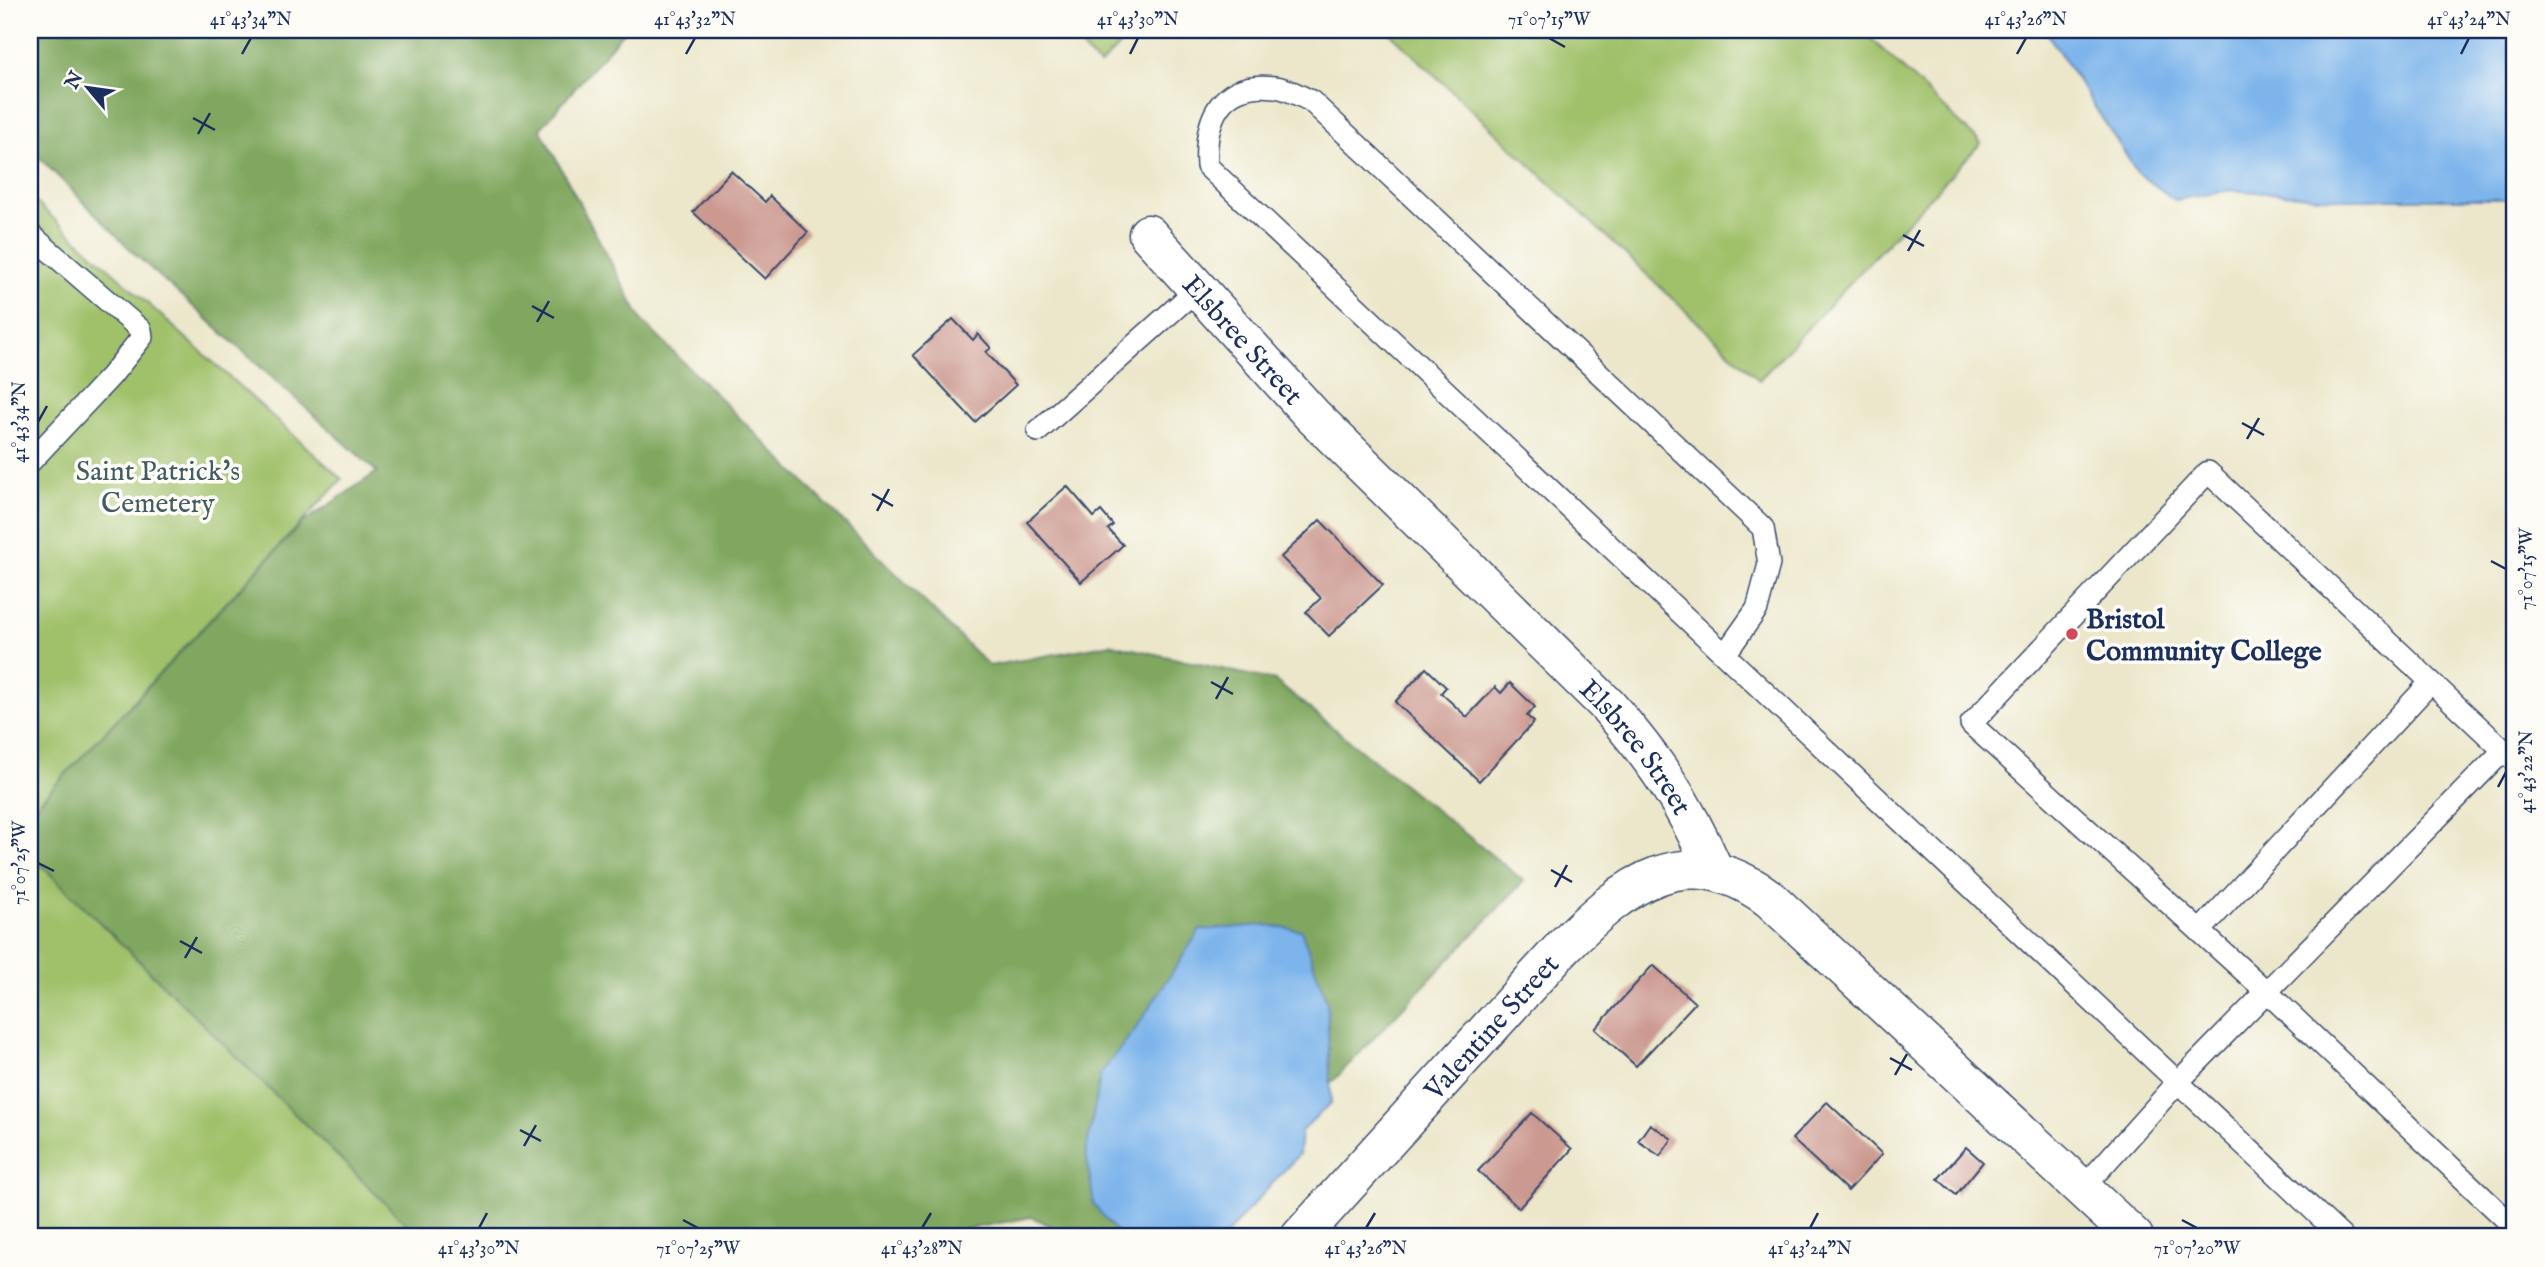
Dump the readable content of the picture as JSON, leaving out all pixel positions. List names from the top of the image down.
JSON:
{
  "streets": {
    "street": ["Elsbree Street", "Valentine Street"]
  },
  "crossings": [
    ["Elsbree Street", "Valentine Street"]
  ],
  "parks": ["Saint Patrick's Cemetery"],
  "places": ["Bristol Community College"],
  "north": "top left",
  "coordinates": [
    "41°43'34\"N",
    "41°43'32\"N",
    "41°43'30\"N",
    "71°07'15\"W",
    "41°43'26\"N",
    "41°43'24\"N",
    "41°43'22\"N",
    "71°07'25\"W",
    "41°43'28\"N",
    "71°07'20\"W"
  ]
}
